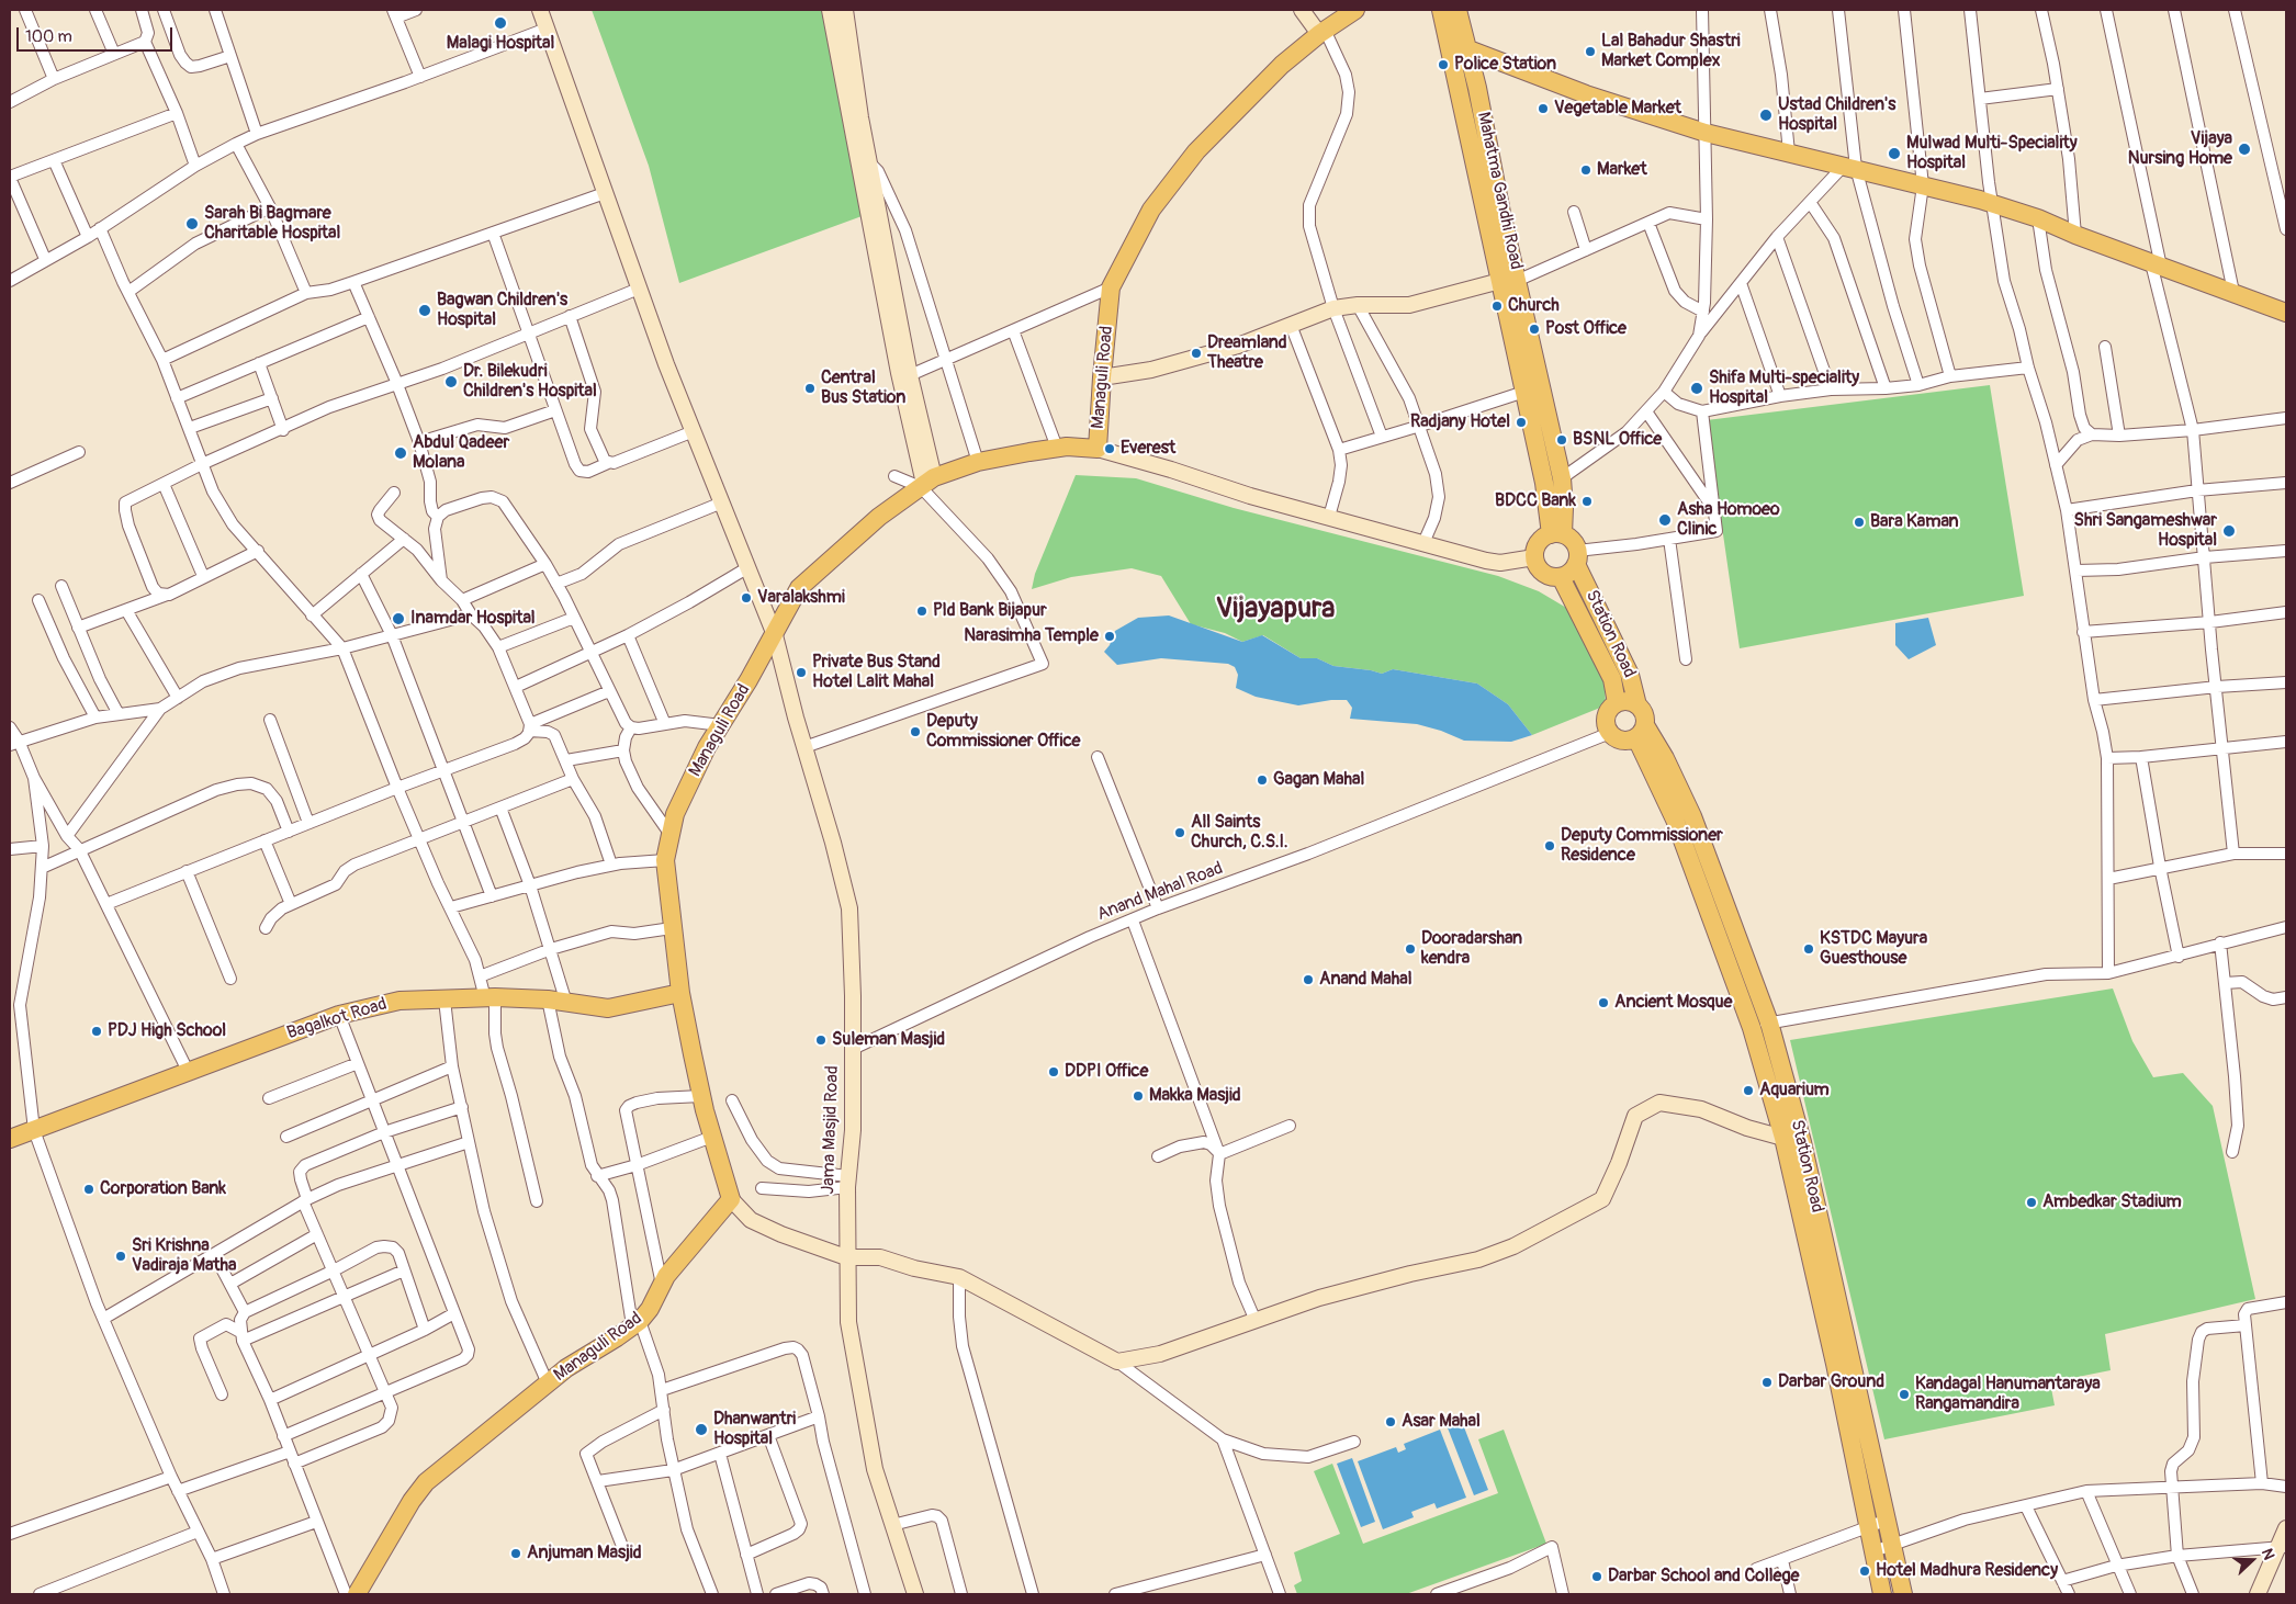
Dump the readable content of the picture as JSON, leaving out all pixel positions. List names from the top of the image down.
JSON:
{
  "streets": {
    "main road": [
      "Mahatma Gandhi Road",
      "Managuli Road",
      "Station Road",
      "Bagalkot Road"
    ],
    "street": ["Anand Mahal Road", "Jama Masjid Road"]
  },
  "crossings": [
    ["Mahatma Gandhi Road", "Station Road"],
    ["Managuli Road", "Bagalkot Road"],
    ["Managuli Road", "Jama Masjid Road"],
    ["Station Road", "Anand Mahal Road"],
    ["Anand Mahal Road", "Jama Masjid Road"]
  ],
  "districts": ["Vijayapura"],
  "places": [
    "Malagi Hospital",
    "Lal Bahadur Shastri Market Complex",
    "Police Station",
    "Vegetable Market",
    "Ustad Children's Hospital",
    "Vijaya Nursing Home",
    "Mulwad Multi-Speciality Hospital",
    "Market",
    "Sarah Bi Bagmare Charitable Hospital",
    "Church",
    "Bagwan Children's Hospital",
    "Post Office",
    "Dreamland Theatre",
    "Dr. Bilekudri Children's Hospital",
    "Central Bus Station",
    "Shifa Multi-speciality Hospital",
    "Radjany Hotel",
    "BSNL Office",
    "Everest",
    "Abdul Qadeer Molana",
    "BDCC Bank",
    "Asha Homoeo Clinic",
    "Bara Kaman",
    "Shri Sangameshwar Hospital",
    "Varalakshmi",
    "Pld Bank Bijapur",
    "Inamdar Hospital",
    "Narasimha Temple",
    "Private Bus Stand Hotel Lalit Mahal",
    "Deputy Commissioner Office",
    "Gagan Mahal",
    "All Saints Church, C.S.I.",
    "Deputy Commissioner Residence",
    "Dooradarshan kendra",
    "KSTDC Mayura Guesthouse",
    "Anand Mahal",
    "Ancient Mosque",
    "PDJ High School",
    "Suleman Masjid",
    "DDPI Office",
    "Aquarium",
    "Makka Masjid",
    "Corporation Bank",
    "Ambedkar Stadium",
    "Sri Krishna Vadiraja Matha",
    "Darbar Ground",
    "Kandagal Hanumantaraya Rangamandira",
    "Asar Mahal",
    "Dhanwantri Hospital",
    "Anjuman Masjid",
    "Hotel Madhura Residency",
    "Darbar School and College"
  ],
  "scale_bar": "100 m",
  "north": "right"
}
